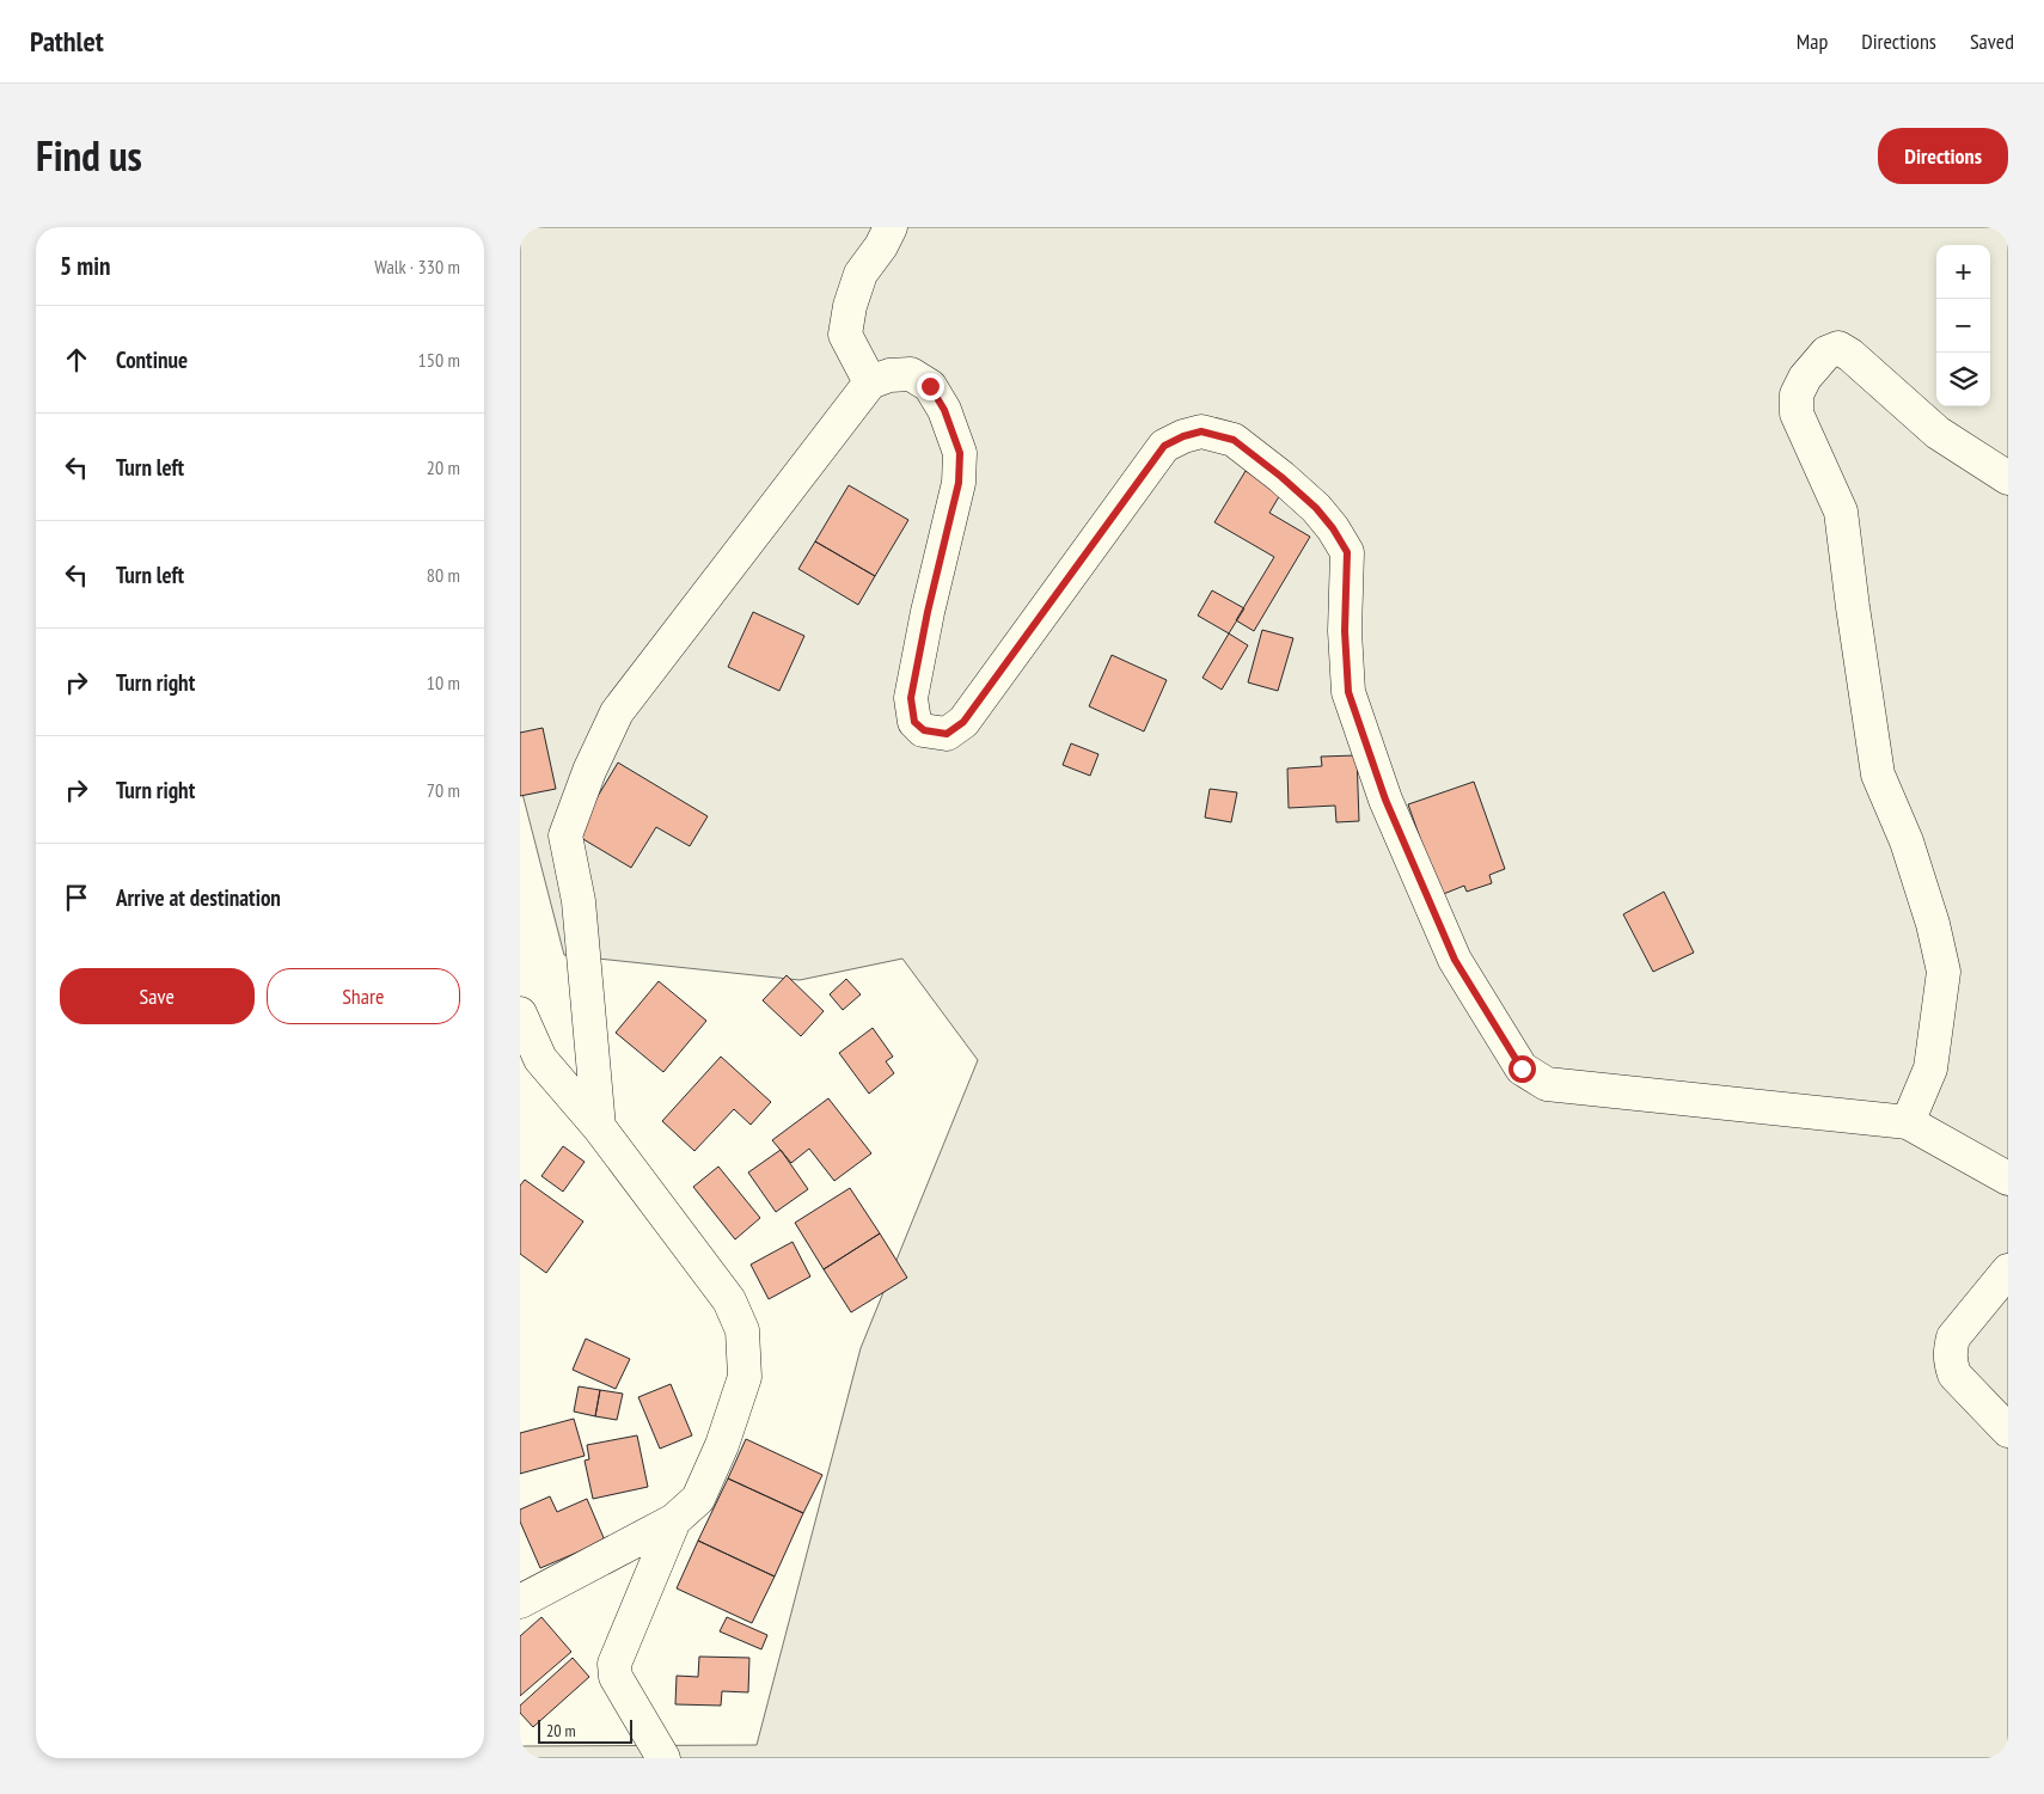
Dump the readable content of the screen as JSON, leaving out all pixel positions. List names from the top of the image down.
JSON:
{
  "scale_bar": "20 m",
  "page": {
    "header": "Pathlet",
    "nav": ["Map", "Directions", "Saved"],
    "title": "Find us",
    "buttons": [
      "Directions",
      ["Save", "Share"]
    ],
    "heading": ["5 min", "Walk · 330 m"],
    "map_buttons": ["+", "−"],
    "list": [
      ["Continue", "150 m"],
      ["Turn left", "20 m"],
      ["Turn left", "80 m"],
      ["Turn right", "10 m"],
      ["Turn right", "70 m"],
      "Arrive at destination"
    ],
    "scale": "20 m"
  }
}
